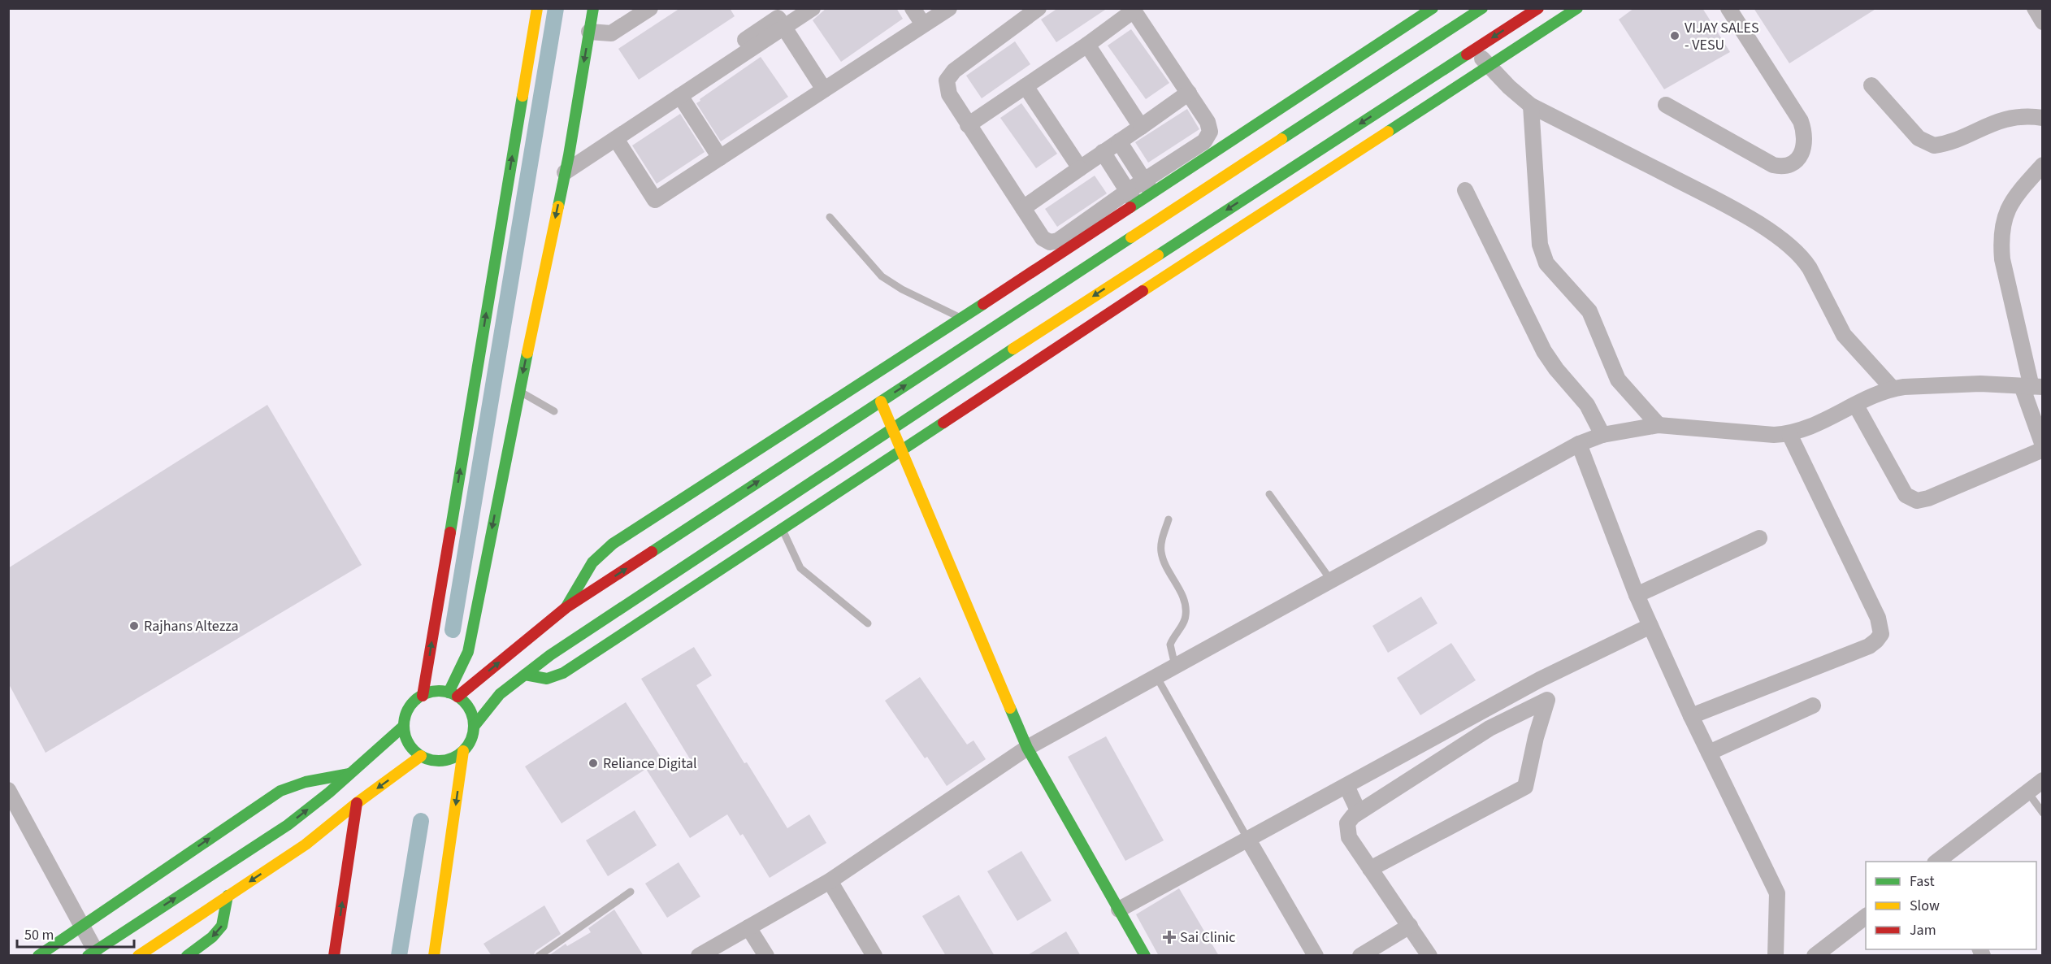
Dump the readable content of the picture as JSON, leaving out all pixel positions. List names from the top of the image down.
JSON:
{
  "places": {
    "other": ["VIJAY SALES - VESU", "Rajhans Altezza", "Reliance Digital"],
    "health": ["Sai Clinic"]
  },
  "legend": ["Fast", "Slow", "Jam"],
  "scale_bar": "50 m"
}
